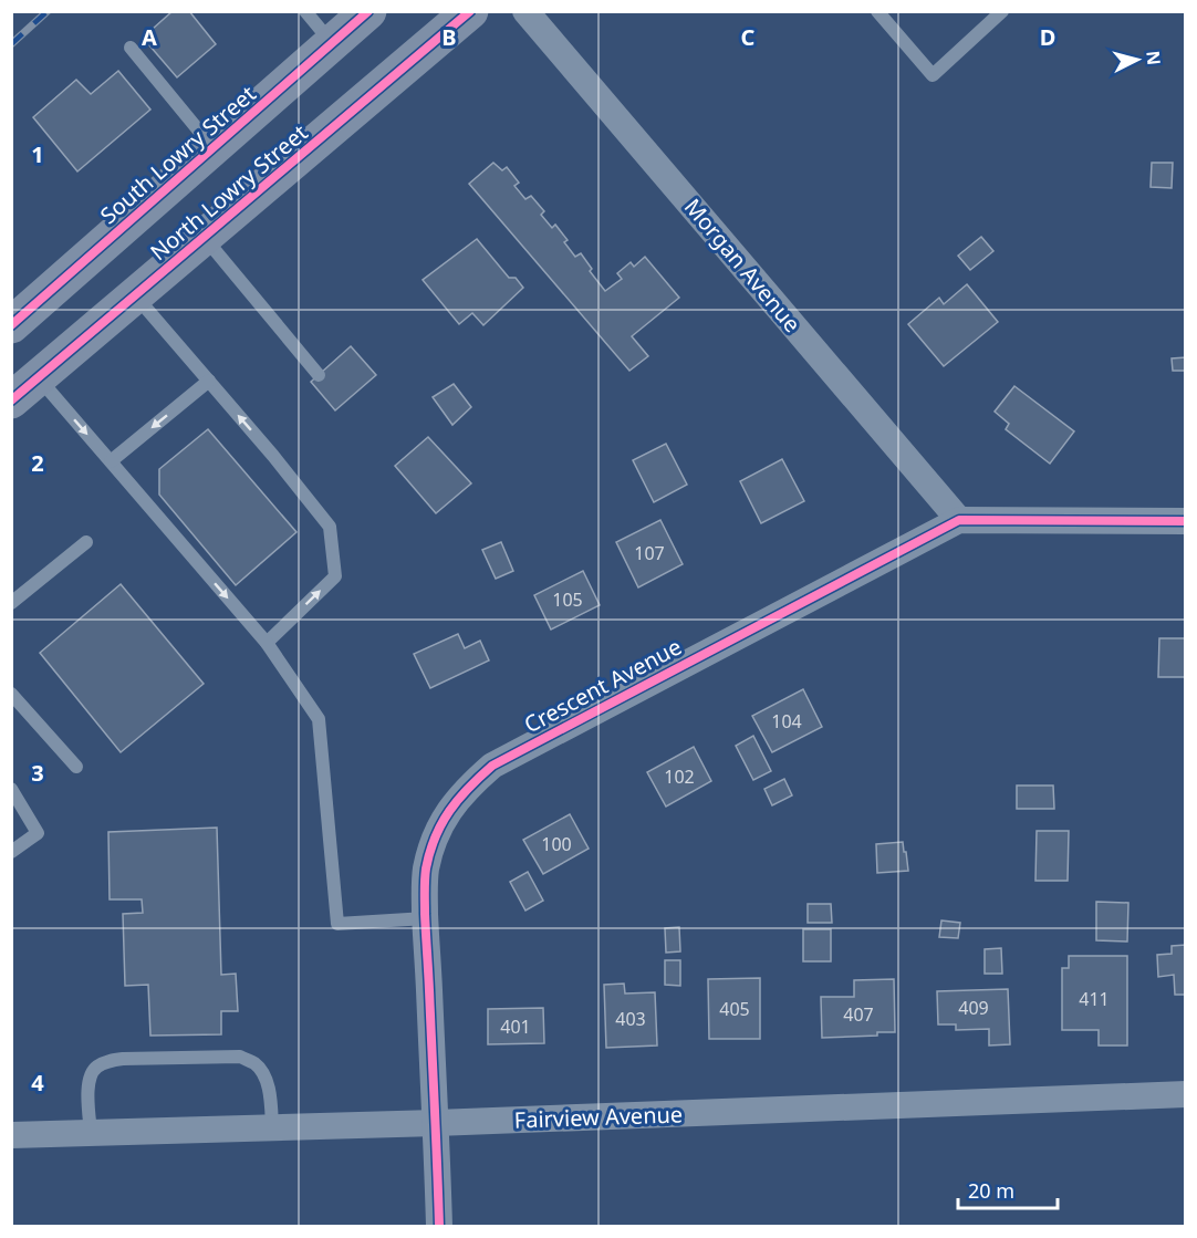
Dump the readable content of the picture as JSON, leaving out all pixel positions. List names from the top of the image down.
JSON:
{
  "streets": {
    "main road": ["South Lowry Street", "North Lowry Street"],
    "street": ["Morgan Avenue", "Crescent Avenue", "Fairview Avenue"]
  },
  "crossings": [
    ["Morgan Avenue", "Crescent Avenue"],
    ["Crescent Avenue", "Fairview Avenue"]
  ],
  "house_numbers": [
    "107",
    "105",
    "104",
    "102",
    "100",
    "411",
    "409",
    "405",
    "407",
    "403",
    "401"
  ],
  "scale_bar": "20 m",
  "north": "right",
  "grid": {
    "columns": [
      "A",
      "B",
      "C",
      "D"
    ],
    "rows": [
      "1",
      "2",
      "3",
      "4"
    ]
  }
}
